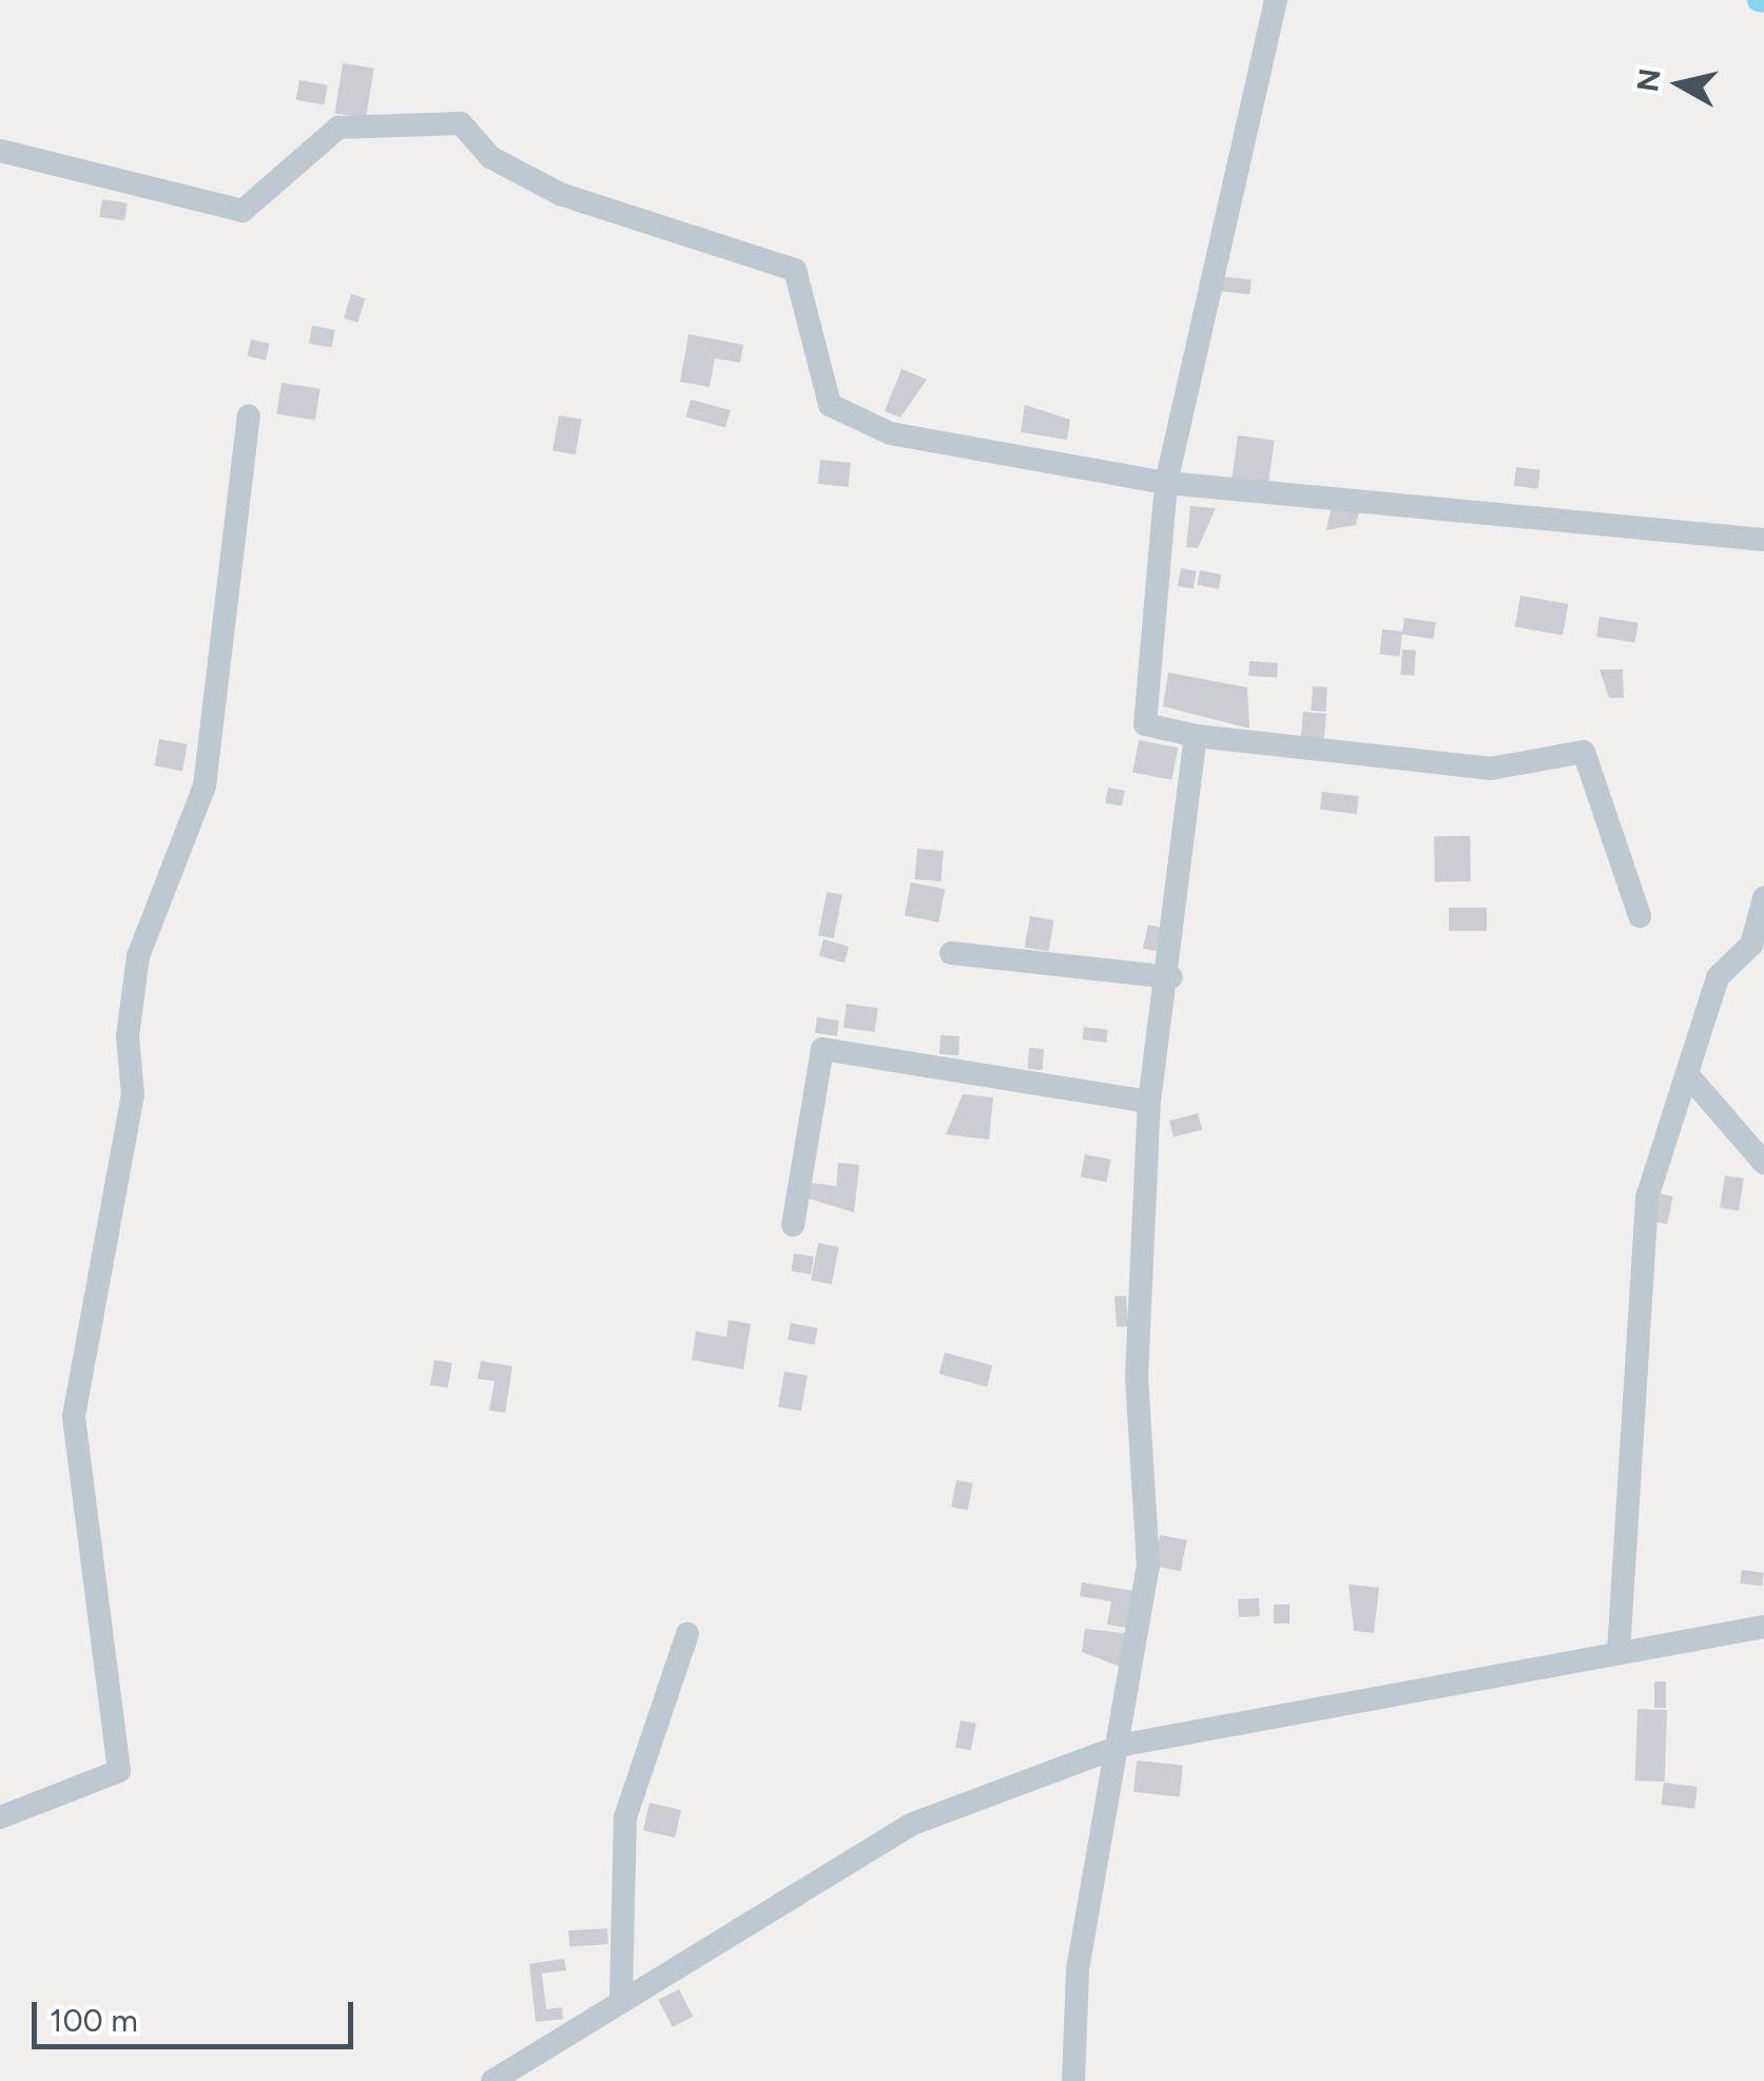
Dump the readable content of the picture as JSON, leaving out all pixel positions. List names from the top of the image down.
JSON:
{
  "scale_bar": "100 m",
  "north": "left"
}
